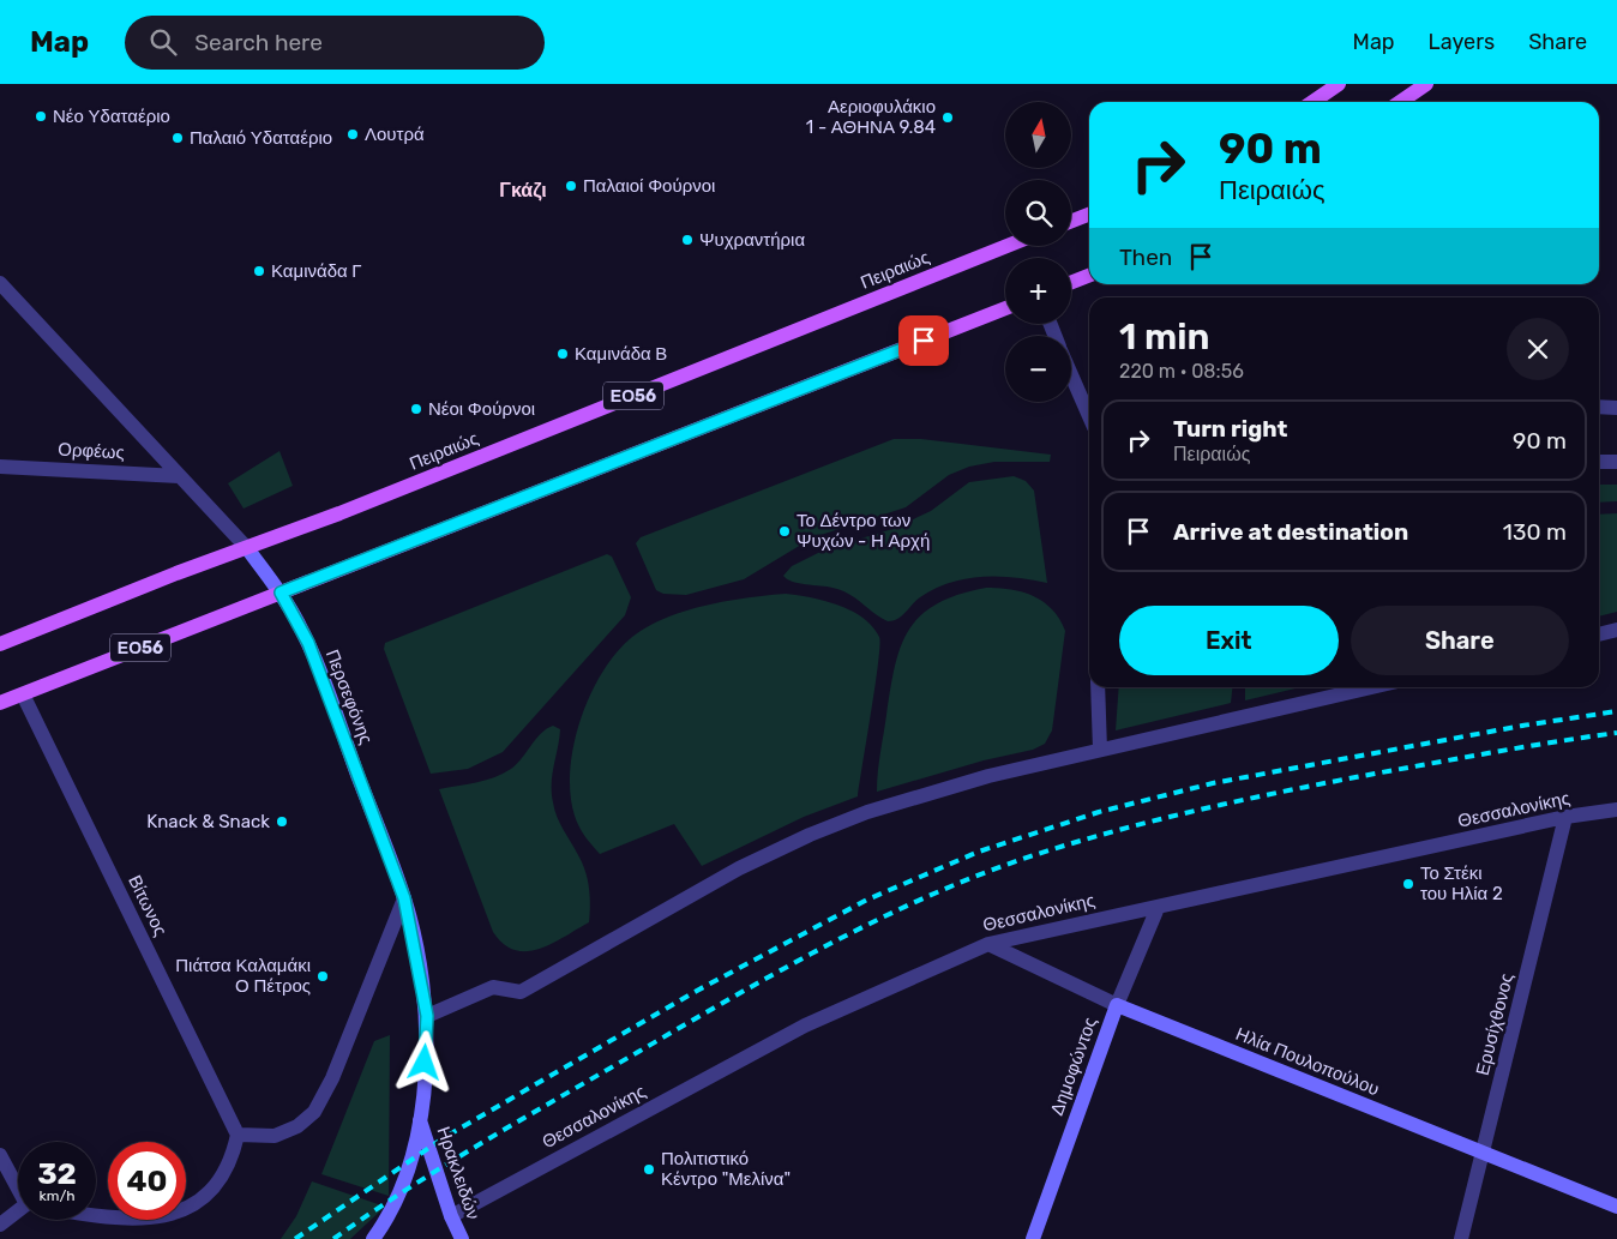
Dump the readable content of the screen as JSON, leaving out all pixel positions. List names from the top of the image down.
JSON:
{
  "streets": {
    "main road": ["Πειραιώς", "ΕΟ56"],
    "street": [
      "Ορφέως",
      "Περσεφόνης",
      "Θεσσαλονίκης",
      "Βίτωνος",
      "Ερυσίχθονος",
      "Ηλία Πουλοπούλου",
      "Δημοφώντος",
      "Ηρακλειδών"
    ]
  },
  "crossings": [
    ["Πειραιώς", "Περσεφόνης"],
    ["ΕΟ56", "Περσεφόνης"],
    ["ΕΟ56", "Βίτωνος"],
    ["Ορφέως", "Περσεφόνης"],
    ["Περσεφόνης", "Ηρακλειδών"],
    ["Θεσσαλονίκης", "Ερυσίχθονος"],
    ["Θεσσαλονίκης", "Ηλία Πουλοπούλου"],
    ["Θεσσαλονίκης", "Δημοφώντος"],
    ["Θεσσαλονίκης", "Ηρακλειδών"],
    ["Ερυσίχθονος", "Ηλία Πουλοπούλου"],
    ["Ηλία Πουλοπούλου", "Δημοφώντος"]
  ],
  "districts": ["Γκάζι"],
  "places": [
    "Νέο Υδαταέριο",
    "Αεριοφυλάκιο 1 - ΑΘΗΝΑ 9.84",
    "Λουτρά",
    "Παλαιό Υδαταέριο",
    "Παλαιοί Φούρνοι",
    "Ψυχραντήρια",
    "Καμινάδα Γ",
    "Καμινάδα Β",
    "Νέοι Φούρνοι",
    "Το Δέντρο των Ψυχών - Η Αρχή",
    "Knack & Snack",
    "Το Στέκι του Ηλία 2",
    "Πιάτσα Καλαμάκι Ο Πέτρος",
    "Πολιτιστικό Κέντρο \"Μελίνα\""
  ],
  "north": "top",
  "page": {
    "header": "Map",
    "search": "Search here",
    "nav": ["Map", "Layers", "Share"],
    "map_buttons": ["+", "−"],
    "turn": ["90 m", "Πειραιώς"],
    "then": "Then",
    "heading": ["1 min", "220 m · 08:56"],
    "list": [
      {
        "name": "Turn right",
        "note": "Πειραιώς",
        "value": "90 m"
      },
      {
        "name": "Arrive at destination",
        "value": "130 m"
      }
    ],
    "buttons": ["Exit", "Share"],
    "speed": "32 km/h",
    "limit": "40"
  }
}
